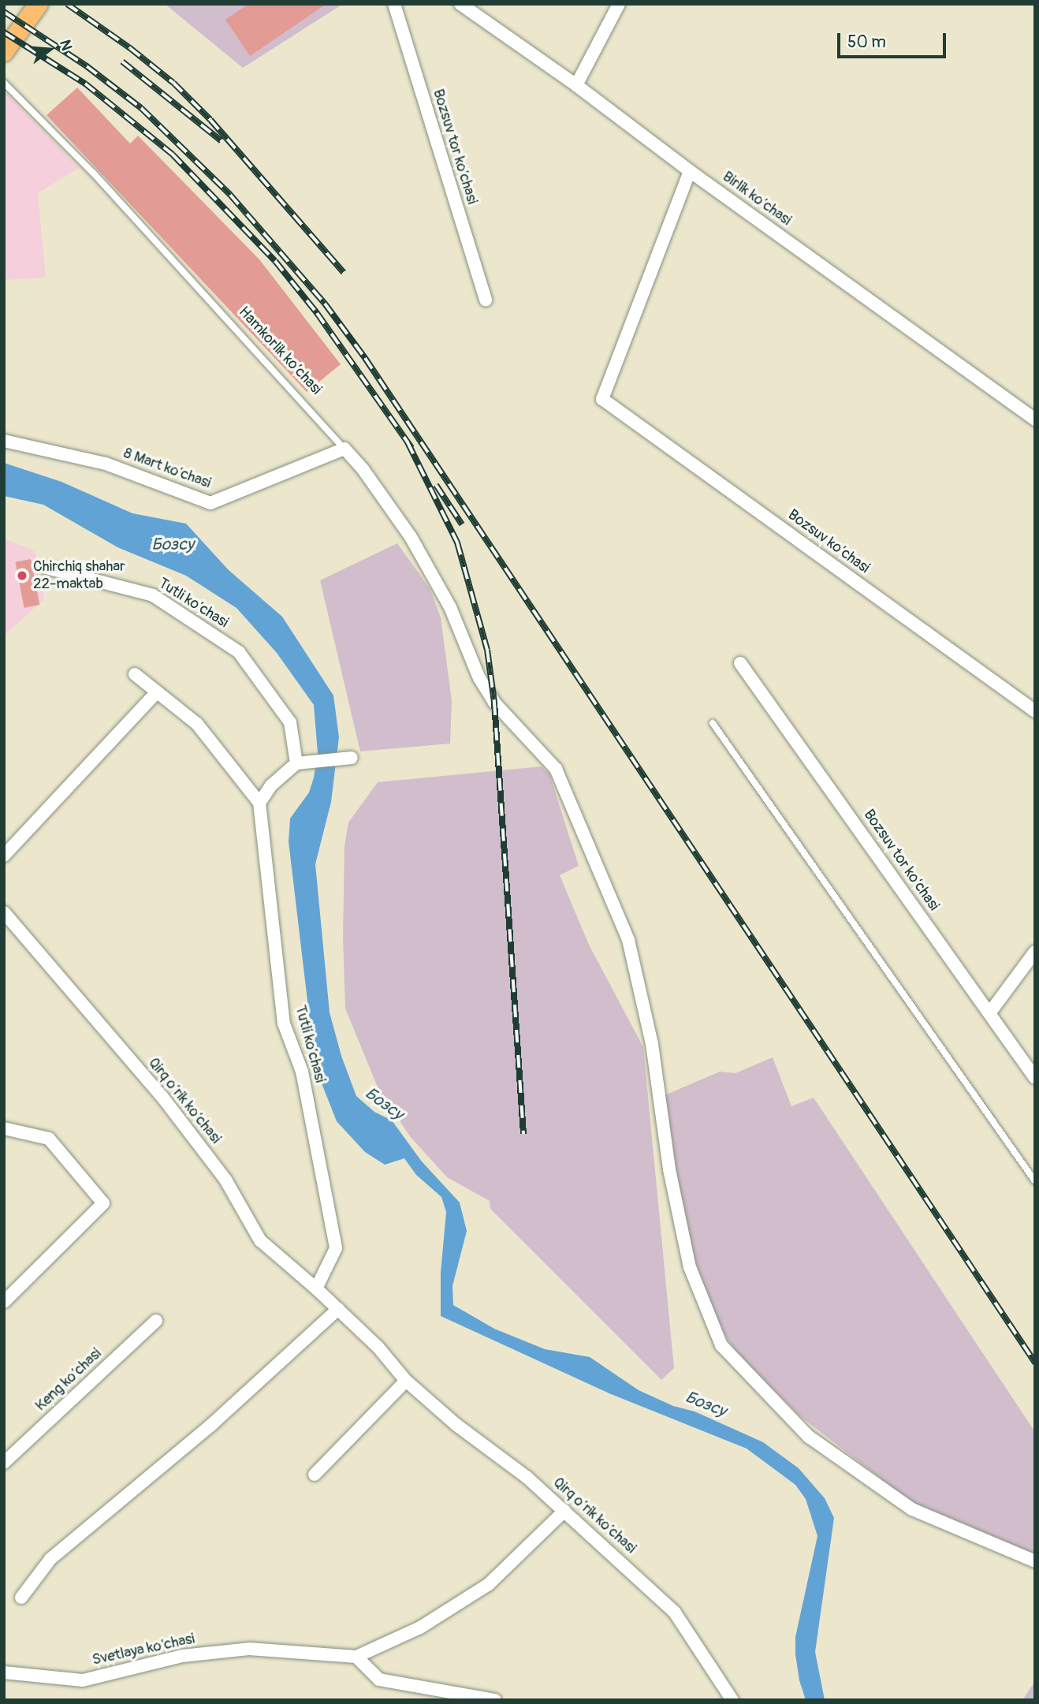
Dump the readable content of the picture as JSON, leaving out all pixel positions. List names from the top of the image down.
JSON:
{
  "streets": {
    "street": [
      "Bozsuv tor ko‘chasi",
      "Birlik ko‘chasi",
      "Hamkorlik ko‘chasi",
      "8 Mart ko‘chasi",
      "Bozsuv ko‘chasi",
      "Tutli ko‘chasi",
      "Qirq o‘rik ko‘chasi",
      "Keng ko‘chasi",
      "Svetlaya ko‘chasi"
    ]
  },
  "crossings": [
    ["Birlik ko‘chasi", "Bozsuv ko‘chasi"],
    ["Hamkorlik ko‘chasi", "8 Mart ko‘chasi"],
    ["Tutli ko‘chasi", "Qirq o‘rik ko‘chasi"],
    ["Qirq o‘rik ko‘chasi", "Svetlaya ko‘chasi"]
  ],
  "water": ["Бозсу"],
  "places": ["Chirchiq shahar 22-maktab"],
  "scale_bar": "50 m",
  "north": "right"
}
